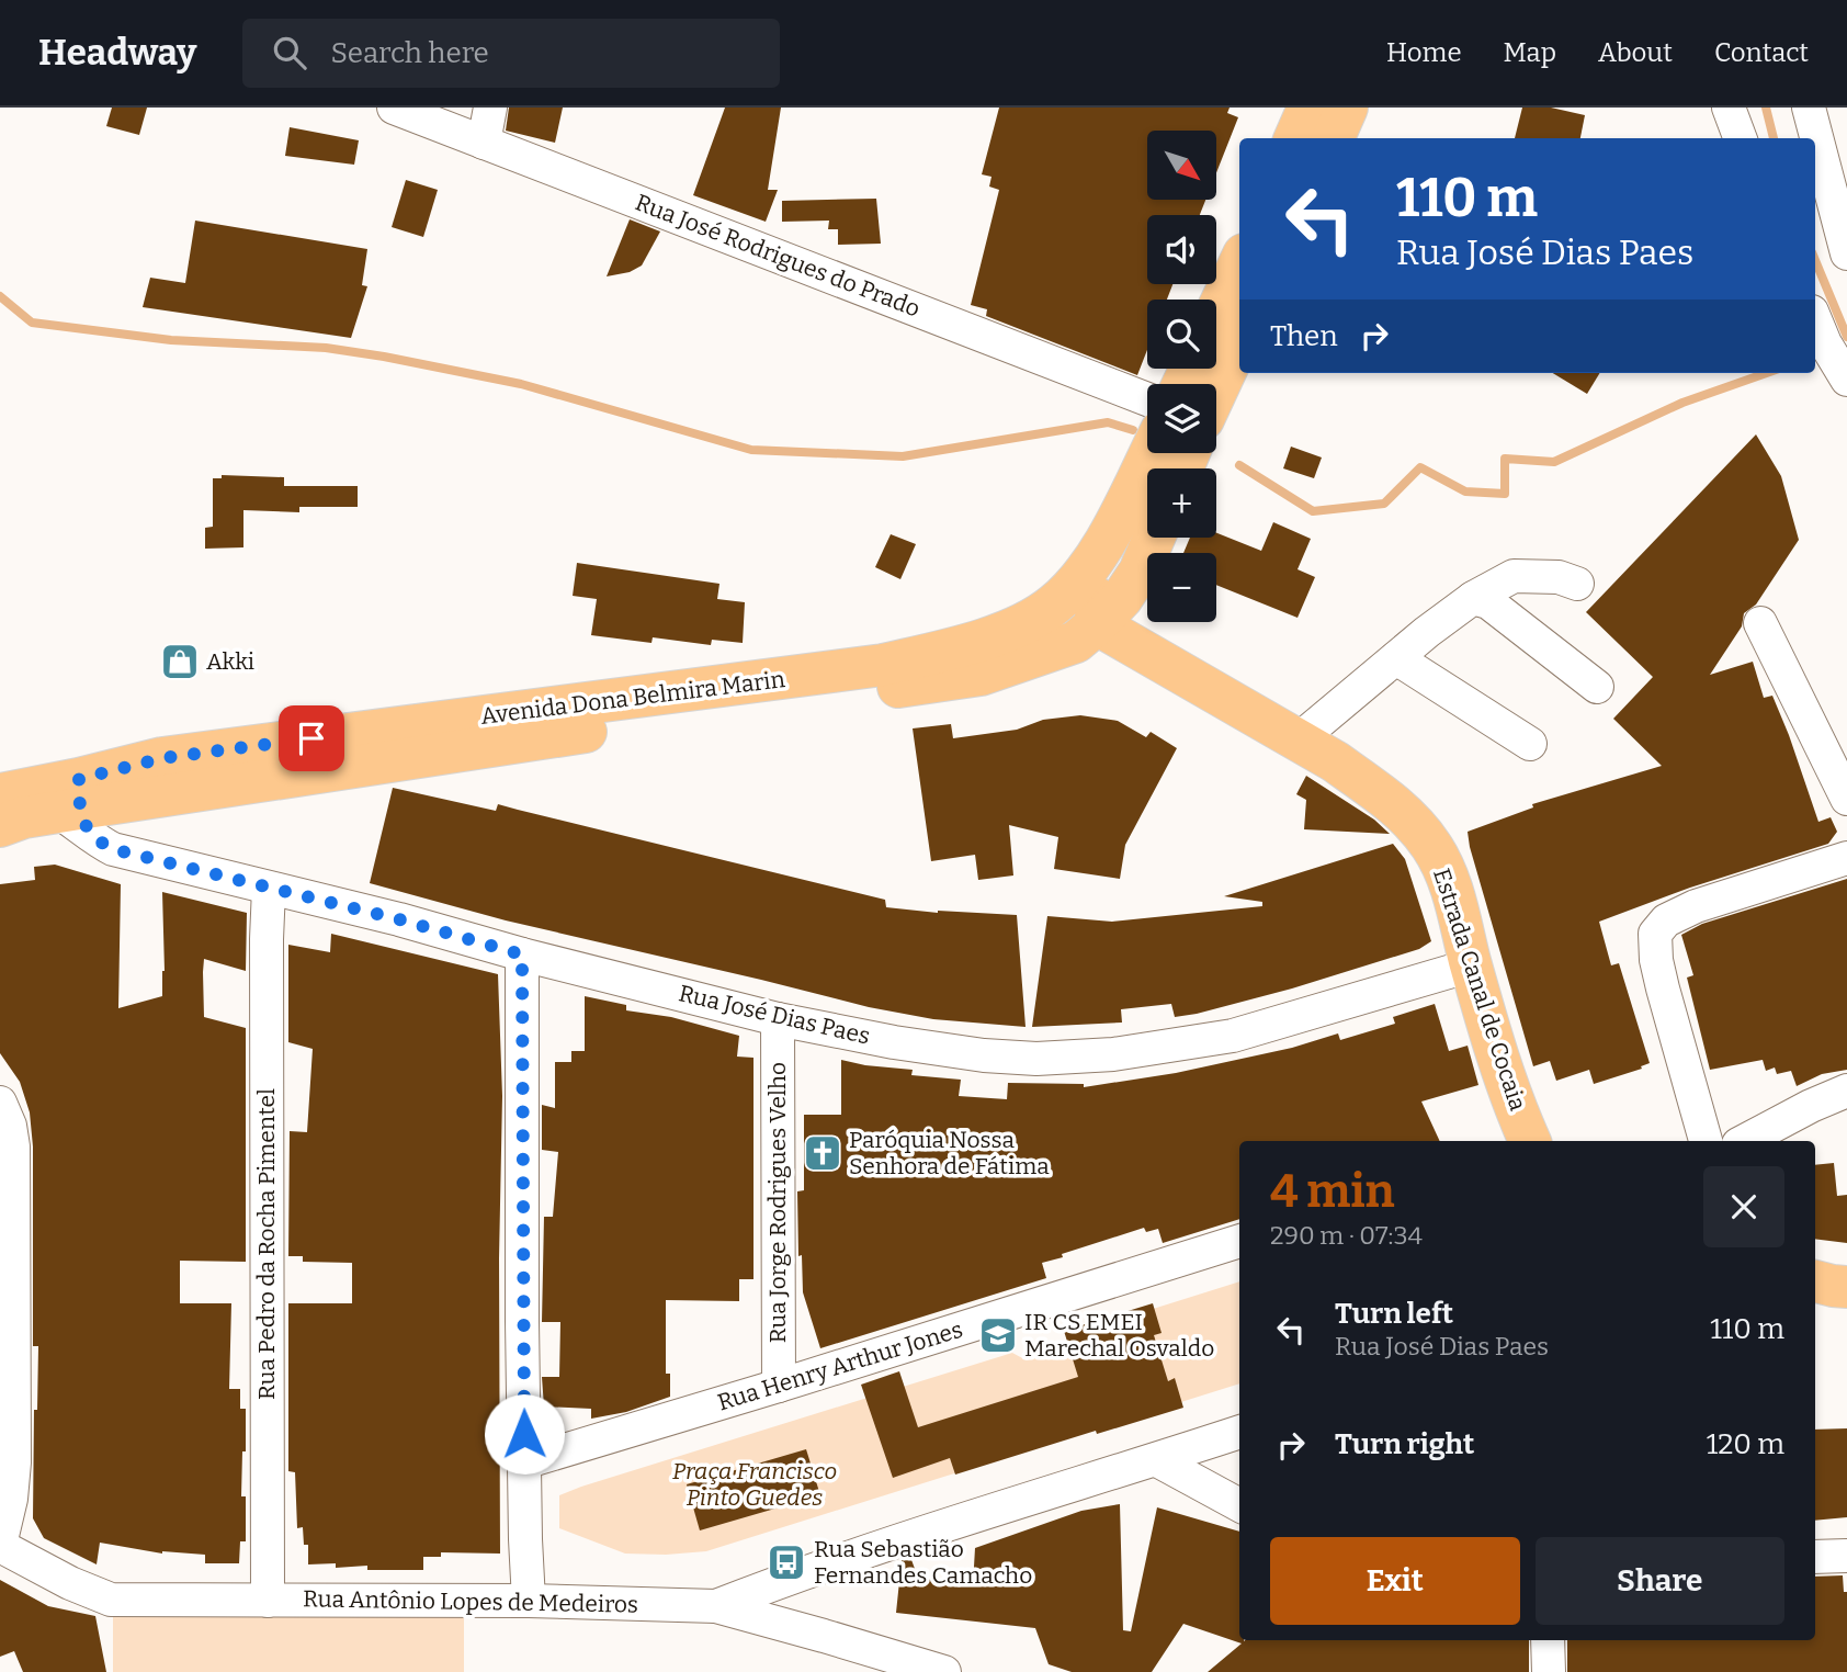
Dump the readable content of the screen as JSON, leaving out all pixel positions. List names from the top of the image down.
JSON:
{
  "streets": {
    "main road": ["Avenida Dona Belmira Marin", "Estrada Canal de Cocaia"],
    "street": [
      "Rua José Rodrigues do Prado",
      "Rua José Dias Paes",
      "Rua Jorge Rodrigues Velho",
      "Rua Pedro da Rocha Pimentel",
      "Rua Henry Arthur Jones",
      "Rua Antônio Lopes de Medeiros"
    ]
  },
  "crossings": [
    ["Avenida Dona Belmira Marin", "Estrada Canal de Cocaia"],
    ["Avenida Dona Belmira Marin", "Rua José Dias Paes"],
    ["Estrada Canal de Cocaia", "Rua José Dias Paes"],
    ["Rua José Dias Paes", "Rua Jorge Rodrigues Velho"],
    ["Rua José Dias Paes", "Rua Pedro da Rocha Pimentel"],
    ["Rua Jorge Rodrigues Velho", "Rua Henry Arthur Jones"],
    ["Rua Pedro da Rocha Pimentel", "Rua Antônio Lopes de Medeiros"]
  ],
  "parks": ["Praça Francisco Pinto Guedes"],
  "places": {
    "shop": ["Akki"],
    "church": ["Paróquia Nossa Senhora de Fátima"],
    "school or university": ["IR CS EMEI Marechal Osvaldo"],
    "bus stop": ["Rua Sebastião Fernandes Camacho"]
  },
  "north": "bottom right",
  "page": {
    "header": "Headway",
    "search": "Search here",
    "nav": [
      "Home",
      "Map",
      "About",
      "Contact"
    ],
    "map_buttons": ["+", "−"],
    "turn": ["110 m", "Rua José Dias Paes"],
    "then": "Then",
    "heading": ["4 min", "290 m · 07:34"],
    "list": [
      {
        "name": "Turn left",
        "note": "Rua José Dias Paes",
        "value": "110 m"
      },
      {
        "name": "Turn right",
        "value": "120 m"
      }
    ],
    "buttons": ["Exit", "Share"]
  }
}
